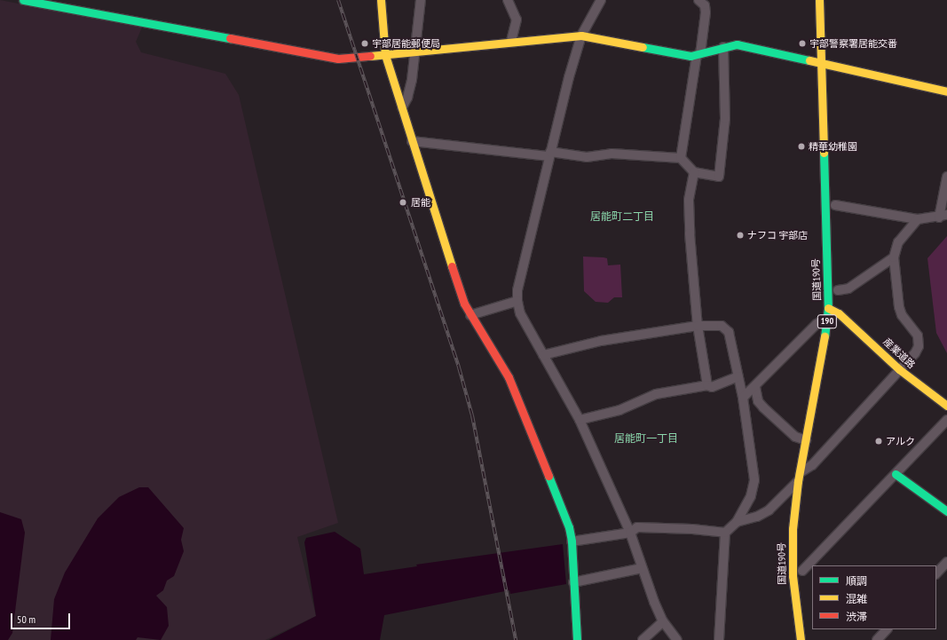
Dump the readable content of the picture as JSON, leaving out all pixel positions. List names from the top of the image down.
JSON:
{
  "streets": {
    "main road": ["国道190号", "190", "産業道路"]
  },
  "crossings": [
    ["190", "産業道路"]
  ],
  "districts": ["居能町二丁目", "居能町一丁目"],
  "places": [
    "宇部居能郵便局",
    "宇部警察署居能交番",
    "精華幼稚園",
    "居能",
    "ナフコ 宇部店",
    "アルク"
  ],
  "legend": ["順調", "混雑", "渋滞"],
  "scale_bar": "50 m"
}
